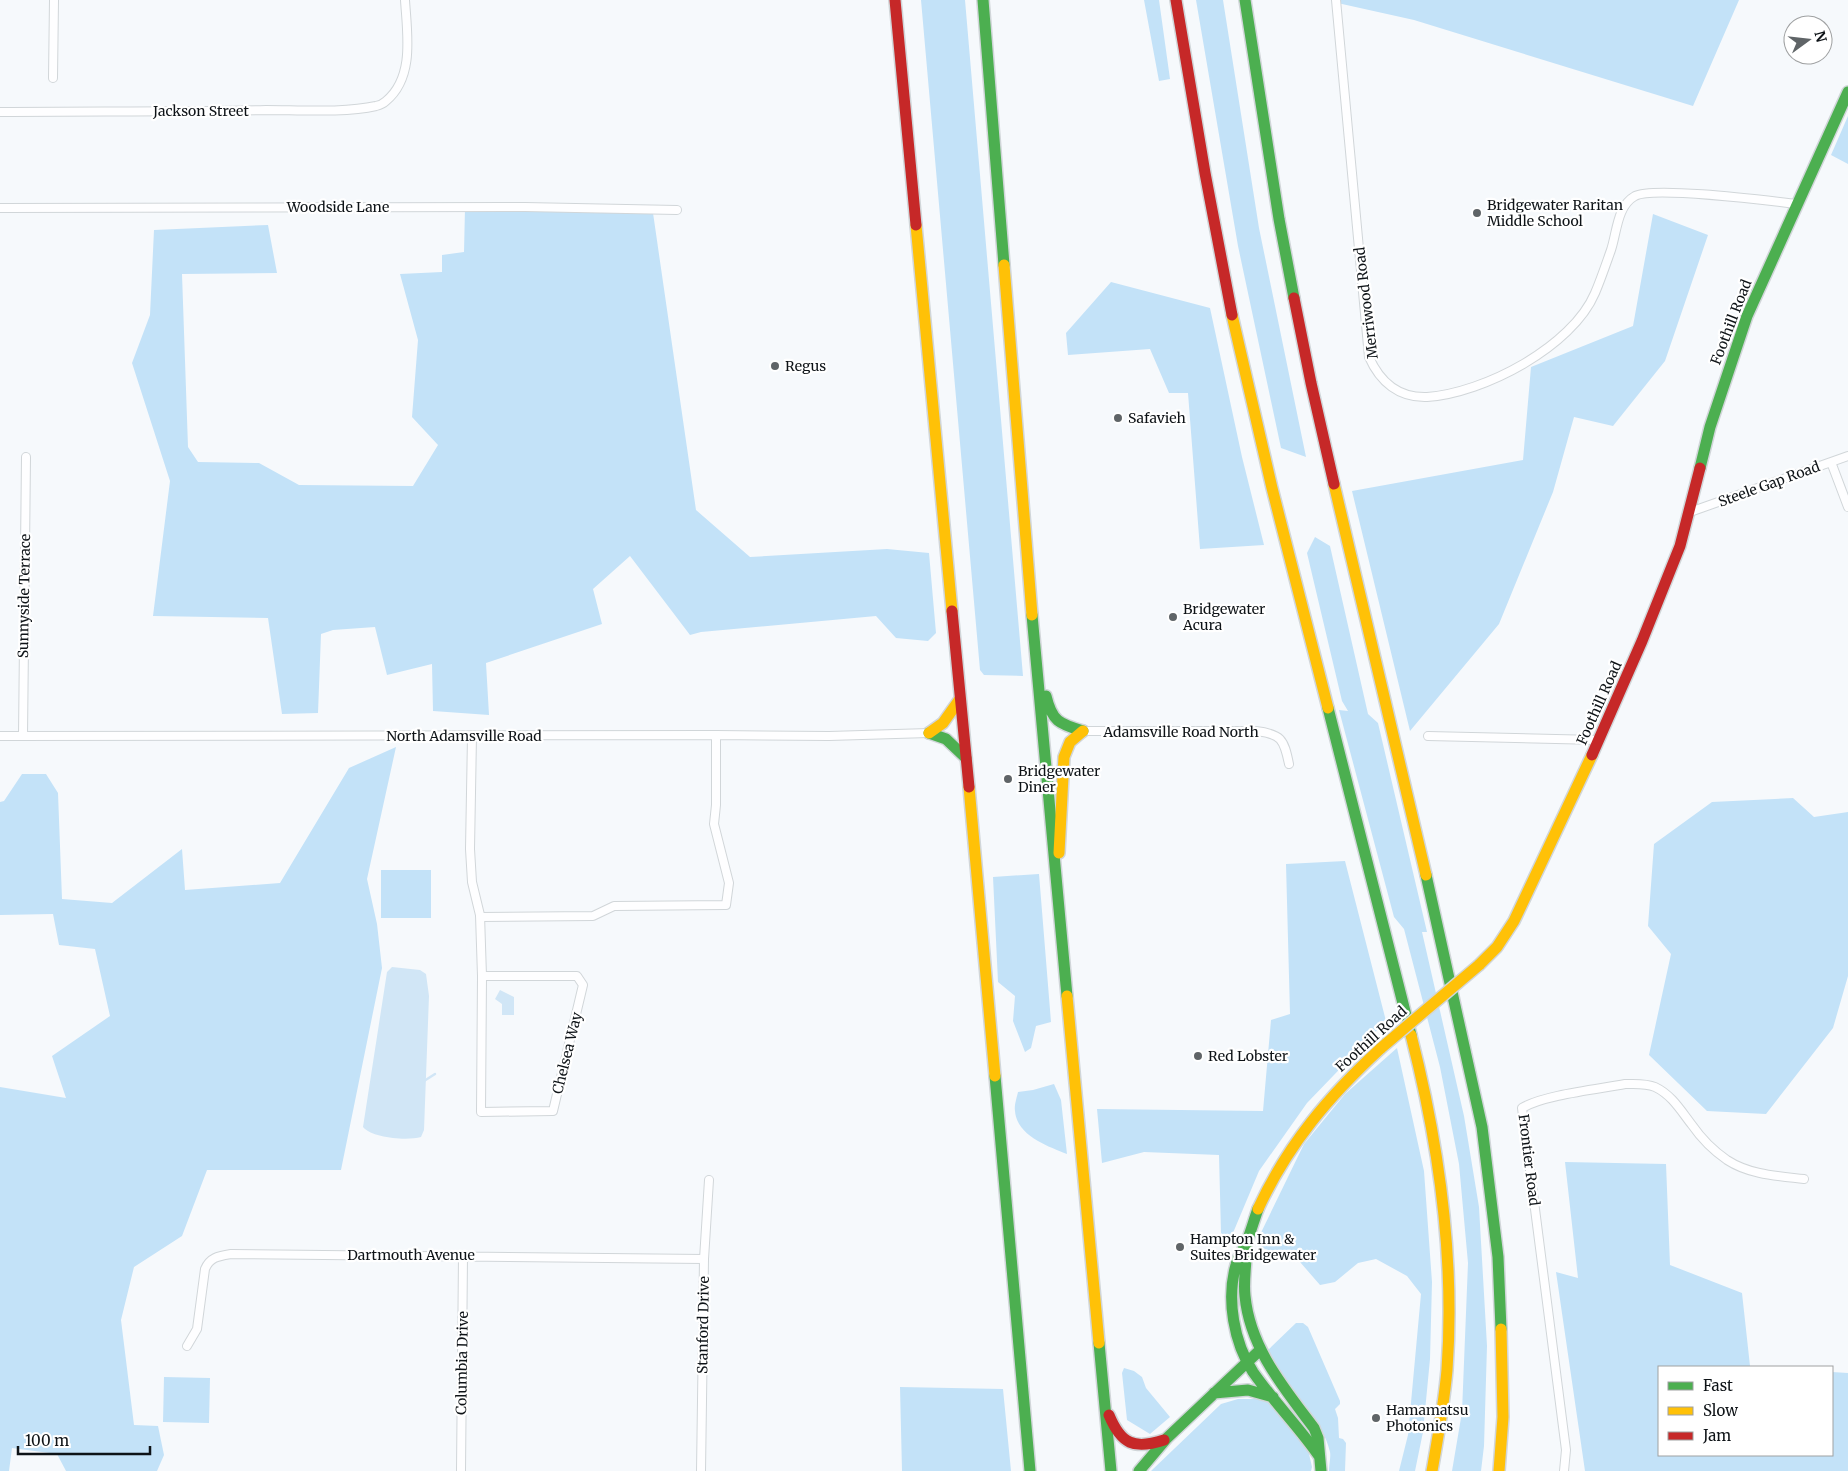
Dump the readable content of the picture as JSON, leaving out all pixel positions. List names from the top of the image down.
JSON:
{
  "streets": {
    "main road": ["Foothill Road"],
    "street": [
      "Jackson Street",
      "Woodside Lane",
      "Merriwood Road",
      "Steele Gap Road",
      "Sunnyside Terrace",
      "Adamsville Road North",
      "North Adamsville Road",
      "Chelsea Way",
      "Frontier Road",
      "Dartmouth Avenue",
      "Stanford Drive",
      "Columbia Drive"
    ]
  },
  "crossings": [
    ["Merriwood Road", "Foothill Road"],
    ["Foothill Road", "Steele Gap Road"],
    ["Sunnyside Terrace", "North Adamsville Road"],
    ["North Adamsville Road", "Chelsea Way"],
    ["Dartmouth Avenue", "Stanford Drive"],
    ["Dartmouth Avenue", "Columbia Drive"]
  ],
  "places": [
    "Bridgewater Raritan Middle School",
    "Regus",
    "Safavieh",
    "Bridgewater Acura",
    "Bridgewater Diner",
    "Red Lobster",
    "Hampton Inn & Suites Bridgewater",
    "Hamamatsu Photonics"
  ],
  "legend": ["Fast", "Slow", "Jam"],
  "scale_bar": "100 m",
  "north": "right"
}
